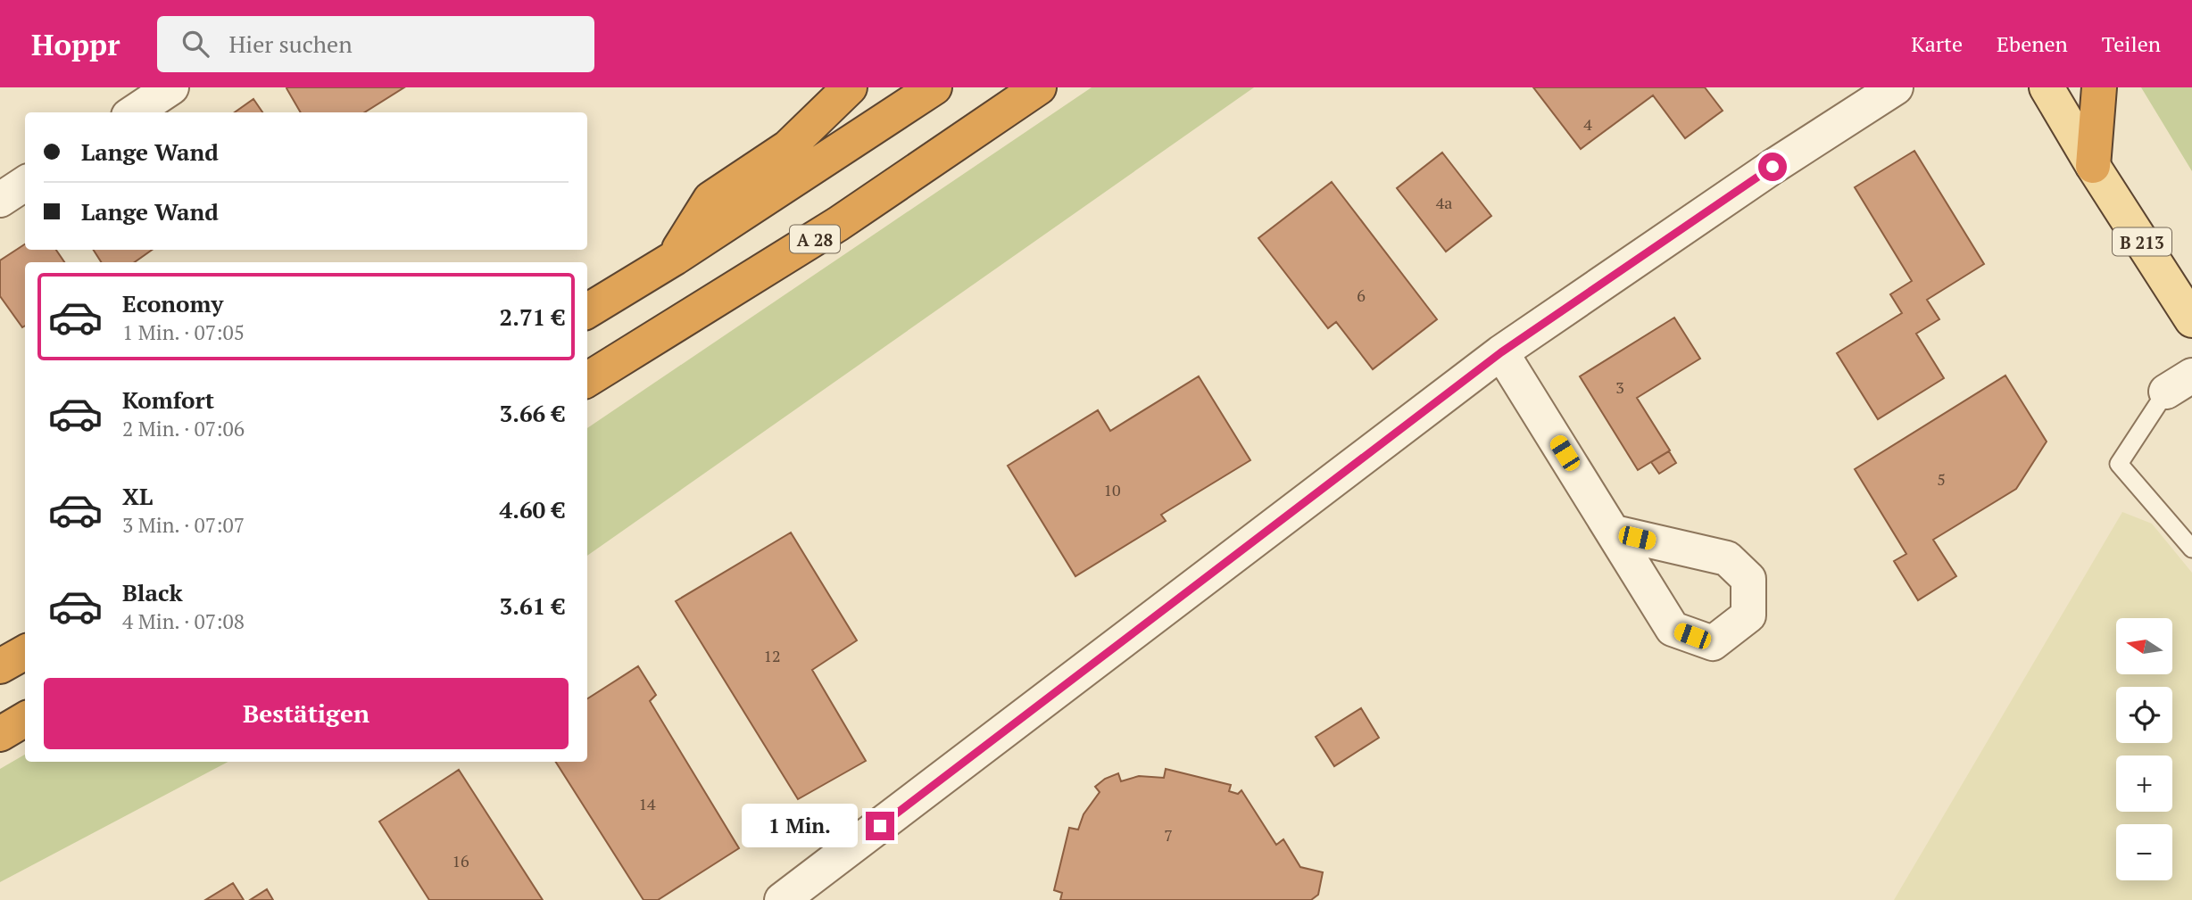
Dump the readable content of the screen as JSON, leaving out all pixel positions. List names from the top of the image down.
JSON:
{
  "streets": {
    "highway": ["A 28"],
    "main road": ["B 213"]
  },
  "house_numbers": [
    "4",
    "4a",
    "6",
    "3",
    "5",
    "10",
    "12",
    "14",
    "7",
    "16"
  ],
  "north": "left",
  "page": {
    "header": "Hoppr",
    "search": "Hier suchen",
    "nav": ["Karte", "Ebenen", "Teilen"],
    "banner": ["Lange Wand", "Lange Wand"],
    "list": [
      {
        "name": "Economy",
        "note": "1 Min. · 07:05",
        "value": "2.71 €"
      },
      {
        "name": "Komfort",
        "note": "2 Min. · 07:06",
        "value": "3.66 €"
      },
      {
        "name": "XL",
        "note": "3 Min. · 07:07",
        "value": "4.60 €"
      },
      {
        "name": "Black",
        "note": "4 Min. · 07:08",
        "value": "3.61 €"
      }
    ],
    "map_buttons": ["+", "−"],
    "buttons": "Bestätigen",
    "bubble": "1 Min."
  }
}
